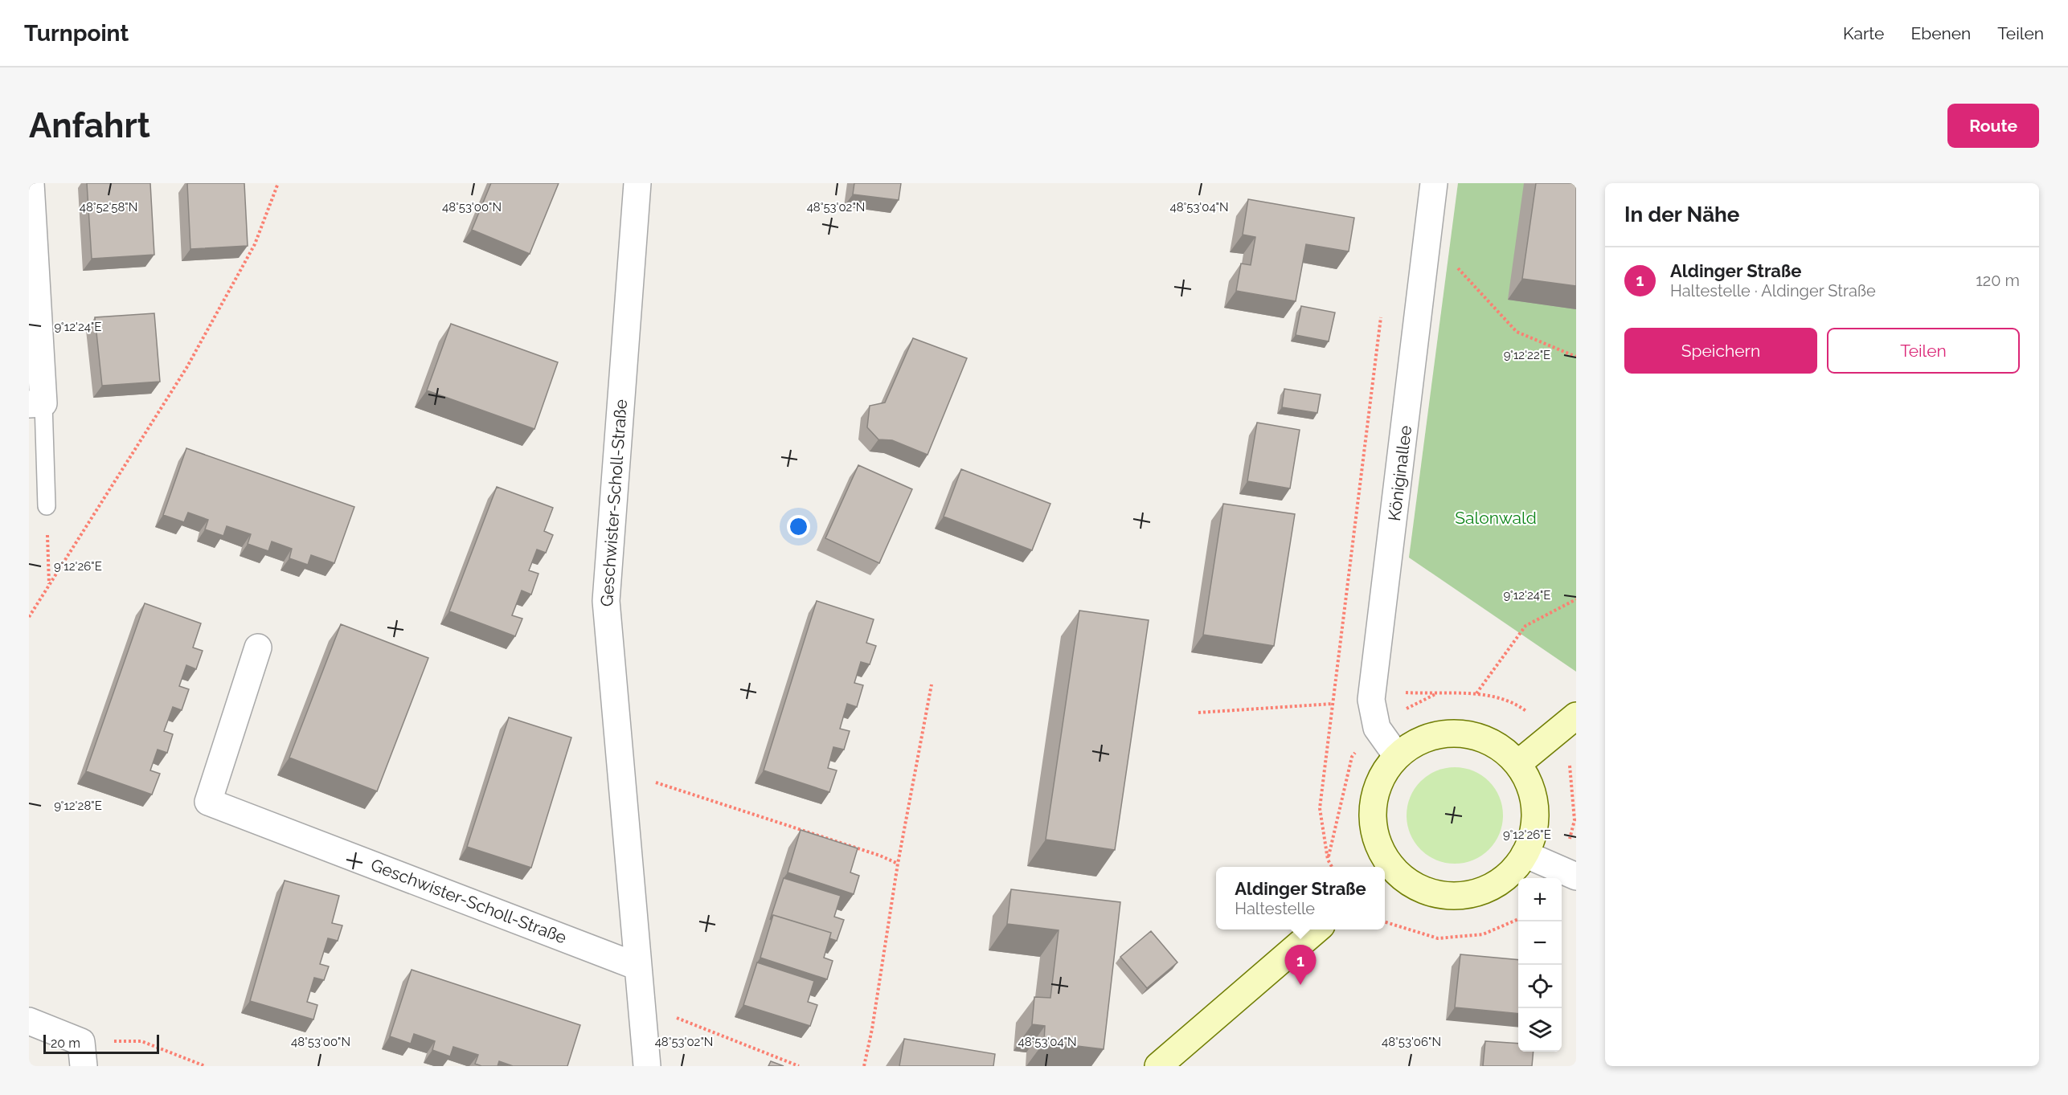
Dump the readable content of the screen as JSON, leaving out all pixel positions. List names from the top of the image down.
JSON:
{
  "streets": {
    "street": ["Königinallee", "Geschwister-Scholl-Straße"]
  },
  "parks": ["Salonwald"],
  "scale_bar": "20 m",
  "page": {
    "header": "Turnpoint",
    "nav": ["Karte", "Ebenen", "Teilen"],
    "buttons": [
      "Route",
      ["Speichern", "Teilen"]
    ],
    "title": "Anfahrt",
    "heading": "In der Nähe",
    "list": [
      {
        "mark": "1",
        "name": "Aldinger Straße",
        "note": "Haltestelle · Aldinger Straße",
        "value": "120 m"
      }
    ],
    "popup": ["Aldinger Straße", "Haltestelle"],
    "map_buttons": ["+", "−"],
    "pins": "1",
    "scale": "20 m"
  },
  "coordinates": [
    "48°52'58\"N",
    "48°53'00\"N",
    "48°53'04\"N",
    "48°53'02\"N",
    "9°12'24\"E",
    "9°12'22\"E",
    "9°12'26\"E",
    "9°12'28\"E",
    "48°53'06\"N"
  ]
}
